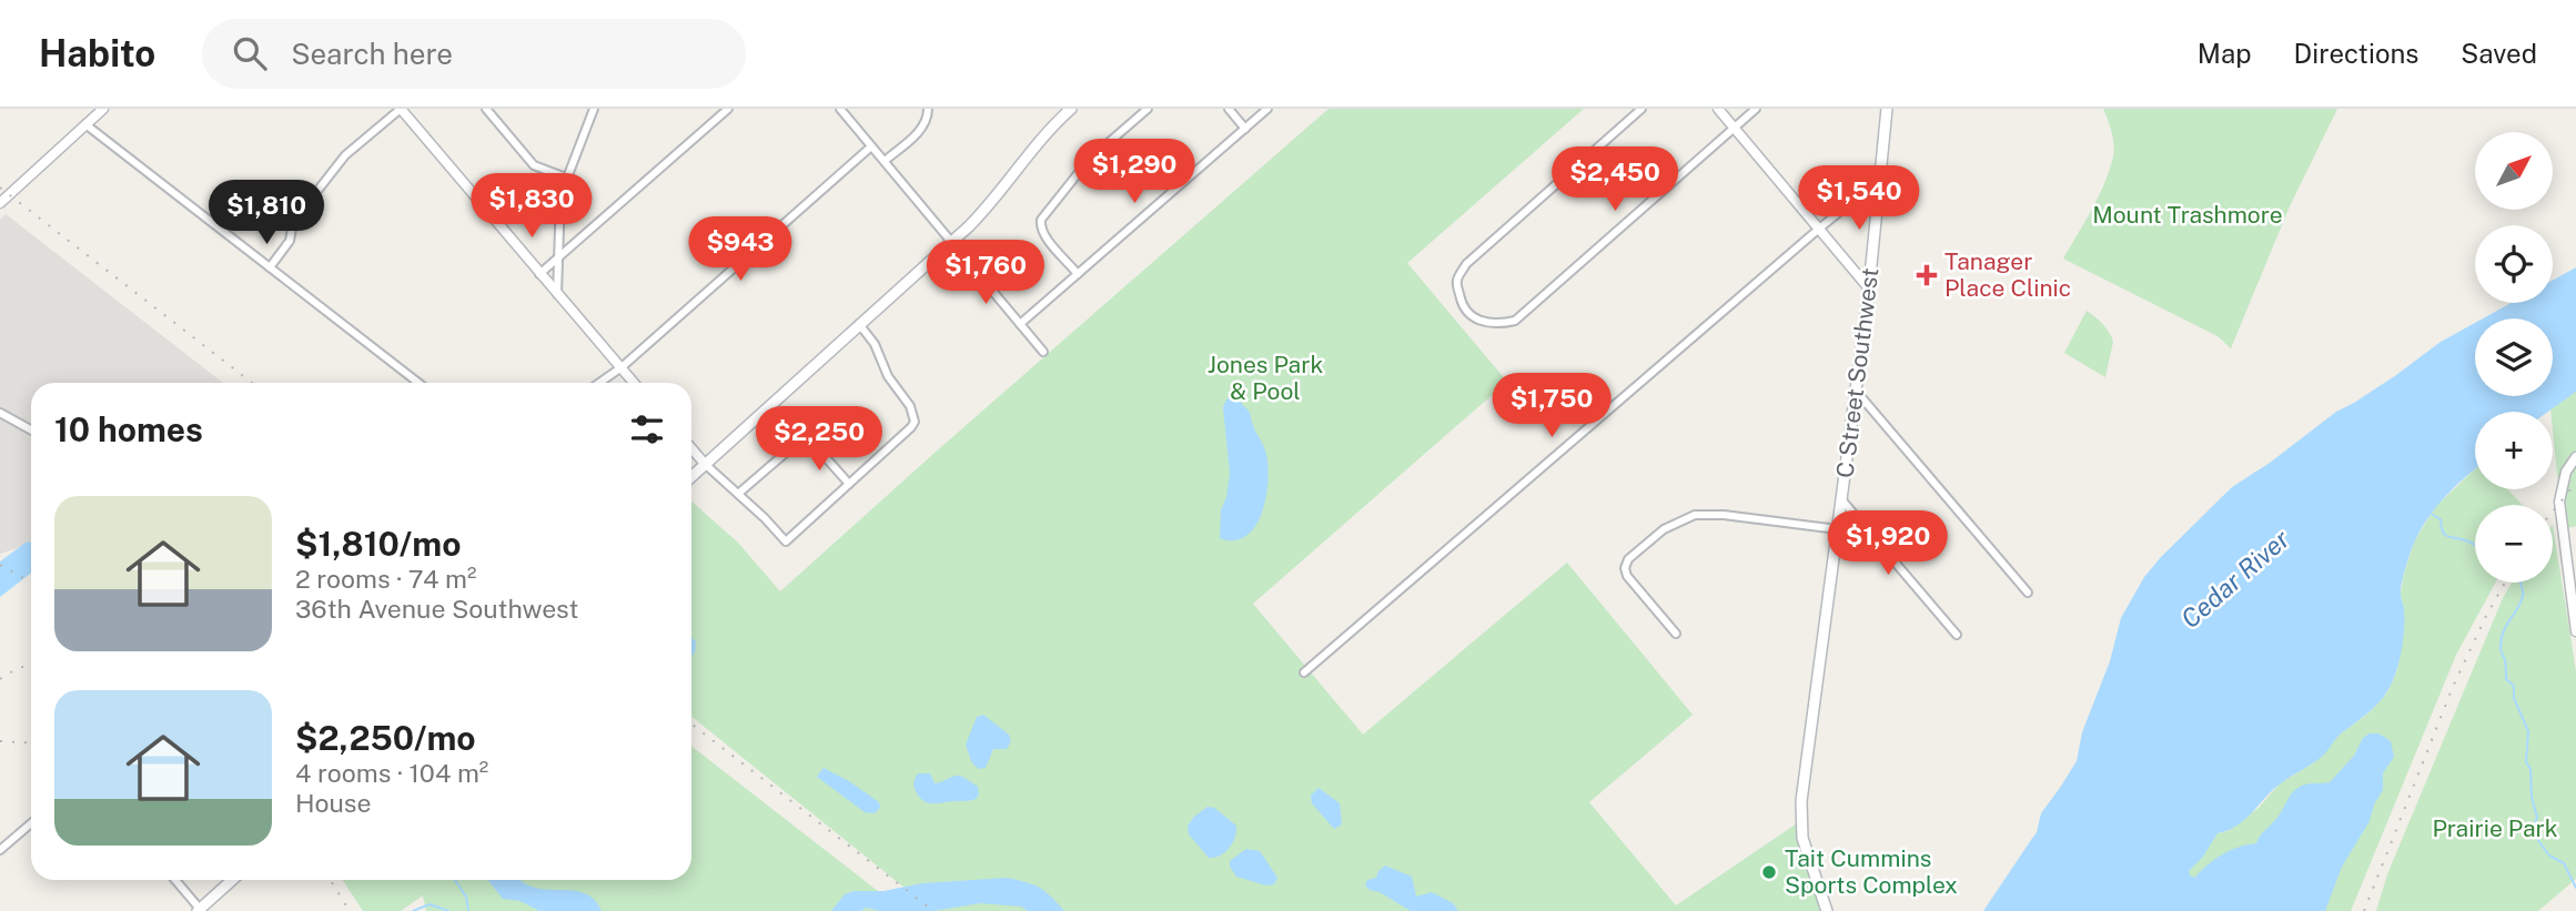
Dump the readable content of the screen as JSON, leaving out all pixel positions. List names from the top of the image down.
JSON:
{
  "streets": {
    "main road": ["C Street Southwest"]
  },
  "water": ["Cedar River"],
  "parks": ["Mount Trashmore", "Jones Park & Pool", "Prairie Park"],
  "places": {
    "health": ["Tanager Place Clinic"],
    "other": ["Tait Cummins Sports Complex"]
  },
  "north": "top right",
  "page": {
    "header": "Habito",
    "search": "Search here",
    "nav": ["Map", "Directions", "Saved"],
    "map_buttons": ["+", "−"],
    "price": [
      "$1,290",
      "$2,450",
      "$1,540",
      "$1,830",
      "$1,810",
      "$943",
      "$1,760",
      "$1,750",
      "$2,250",
      "$1,920"
    ],
    "heading": "10 homes",
    "list": [
      {
        "name": "$1,810/mo",
        "note": "2 rooms · 74 m² · 36th Avenue Southwest"
      },
      {
        "name": "$2,250/mo",
        "note": "4 rooms · 104 m² · House"
      }
    ]
  }
}
